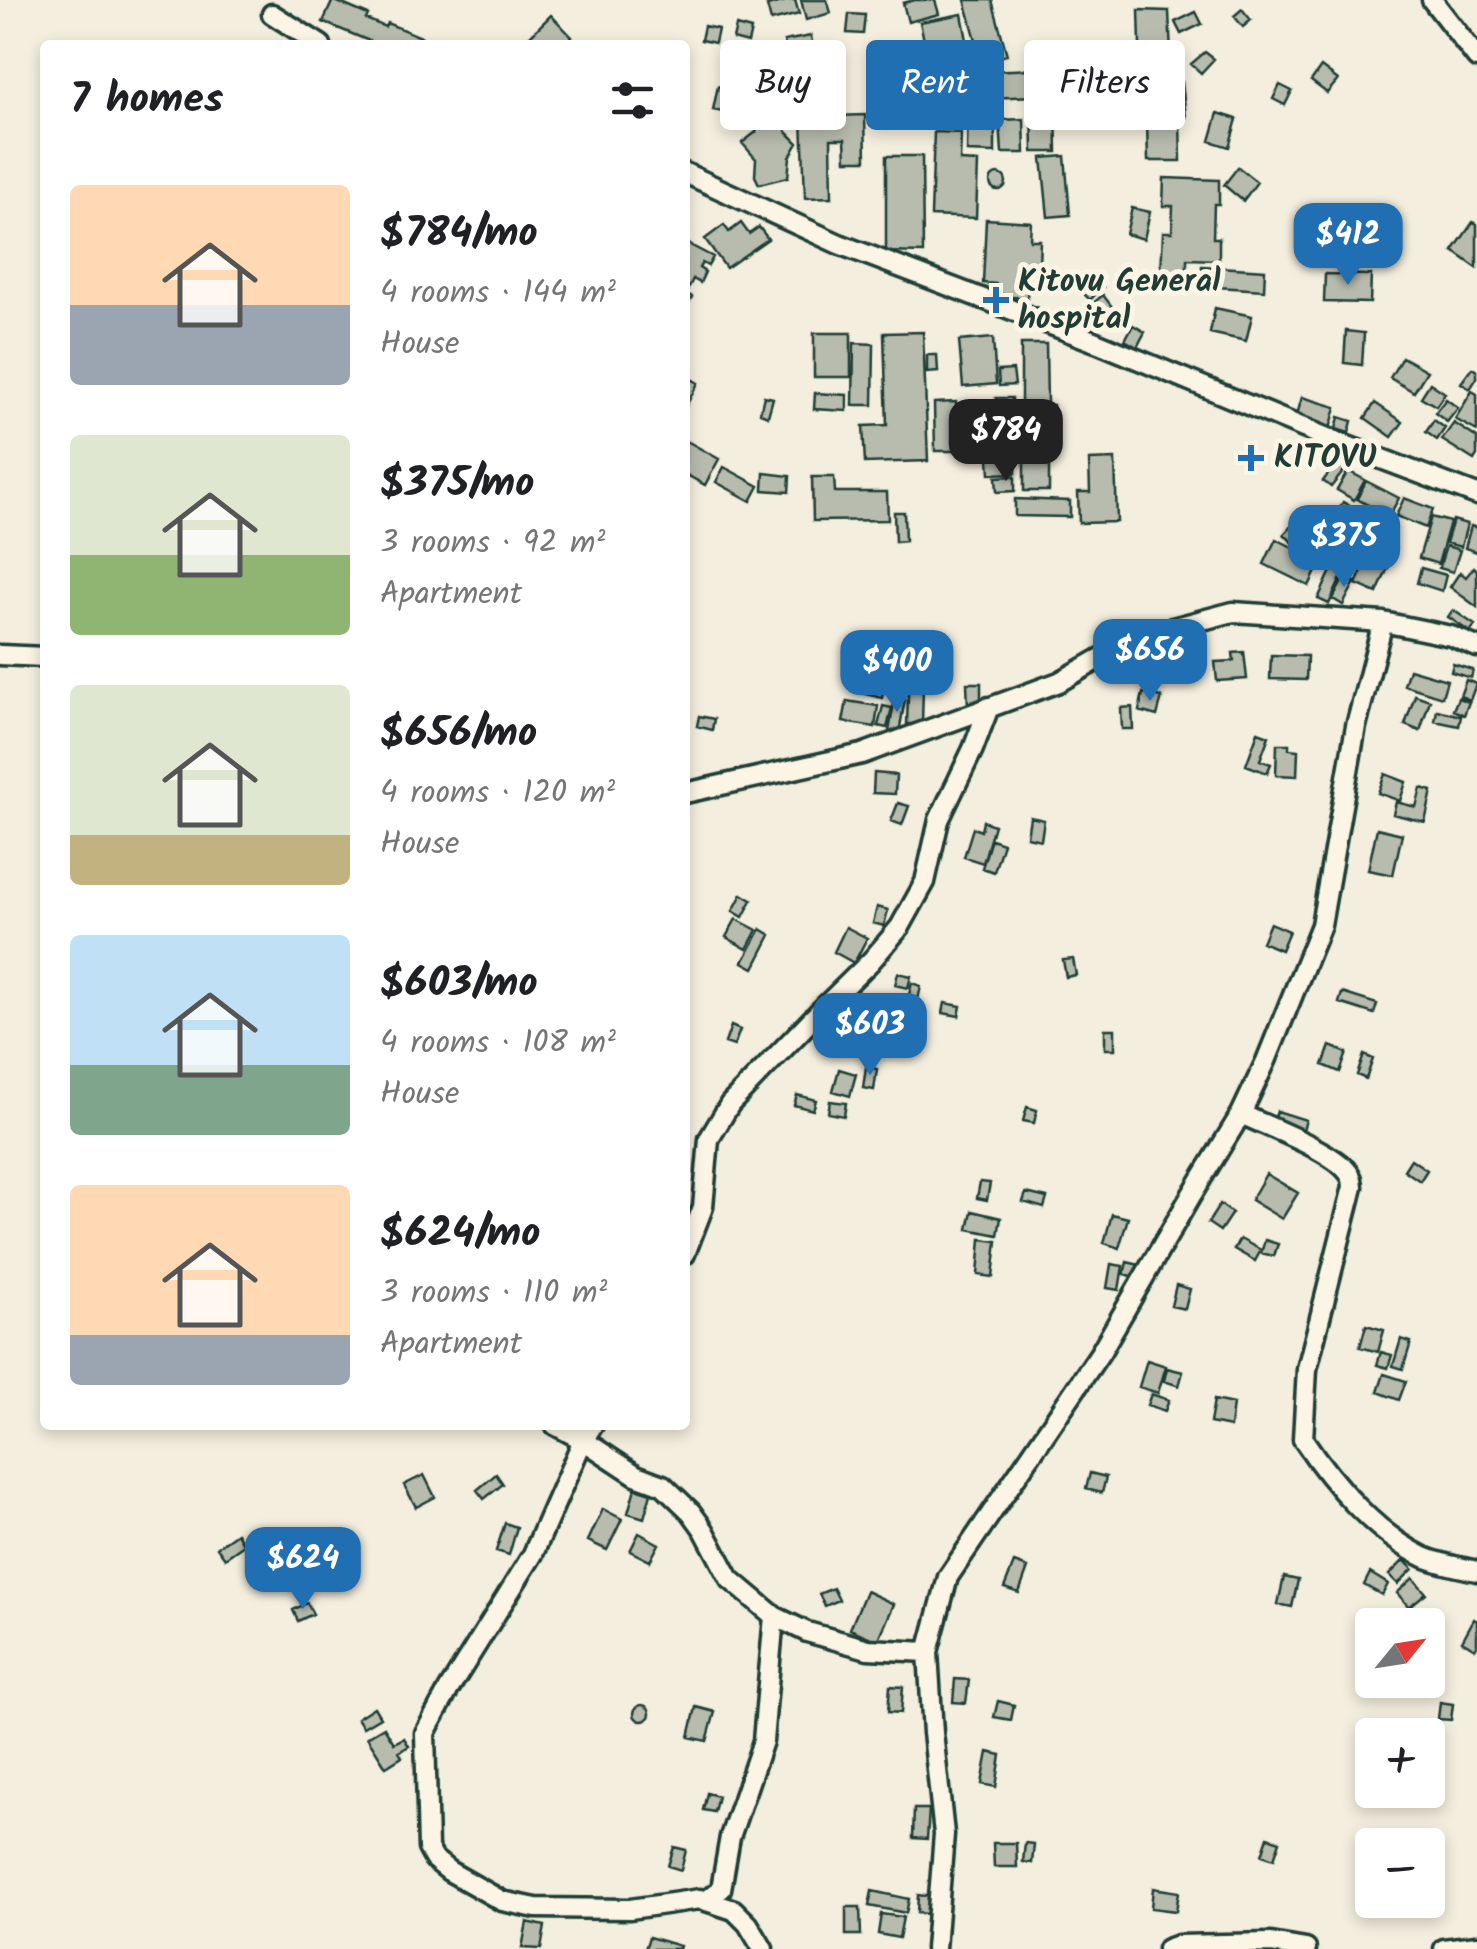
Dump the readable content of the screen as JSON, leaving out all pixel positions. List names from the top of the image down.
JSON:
{
  "places": {
    "health": ["Kitovu General hospital", "KITOVU"]
  },
  "north": "top right",
  "page": {
    "chip": ["Buy", "Rent", "Filters"],
    "heading": "7 homes",
    "list": [
      {
        "name": "$784/mo",
        "note": "4 rooms · 144 m² · House"
      },
      {
        "name": "$375/mo",
        "note": "3 rooms · 92 m² · Apartment"
      },
      {
        "name": "$656/mo",
        "note": "4 rooms · 120 m² · House"
      },
      {
        "name": "$603/mo",
        "note": "4 rooms · 108 m² · House"
      },
      {
        "name": "$624/mo",
        "note": "3 rooms · 110 m² · Apartment"
      }
    ],
    "price": [
      "$412",
      "$784",
      "$375",
      "$656",
      "$400",
      "$603",
      "$624"
    ],
    "map_buttons": ["+", "−"]
  }
}
